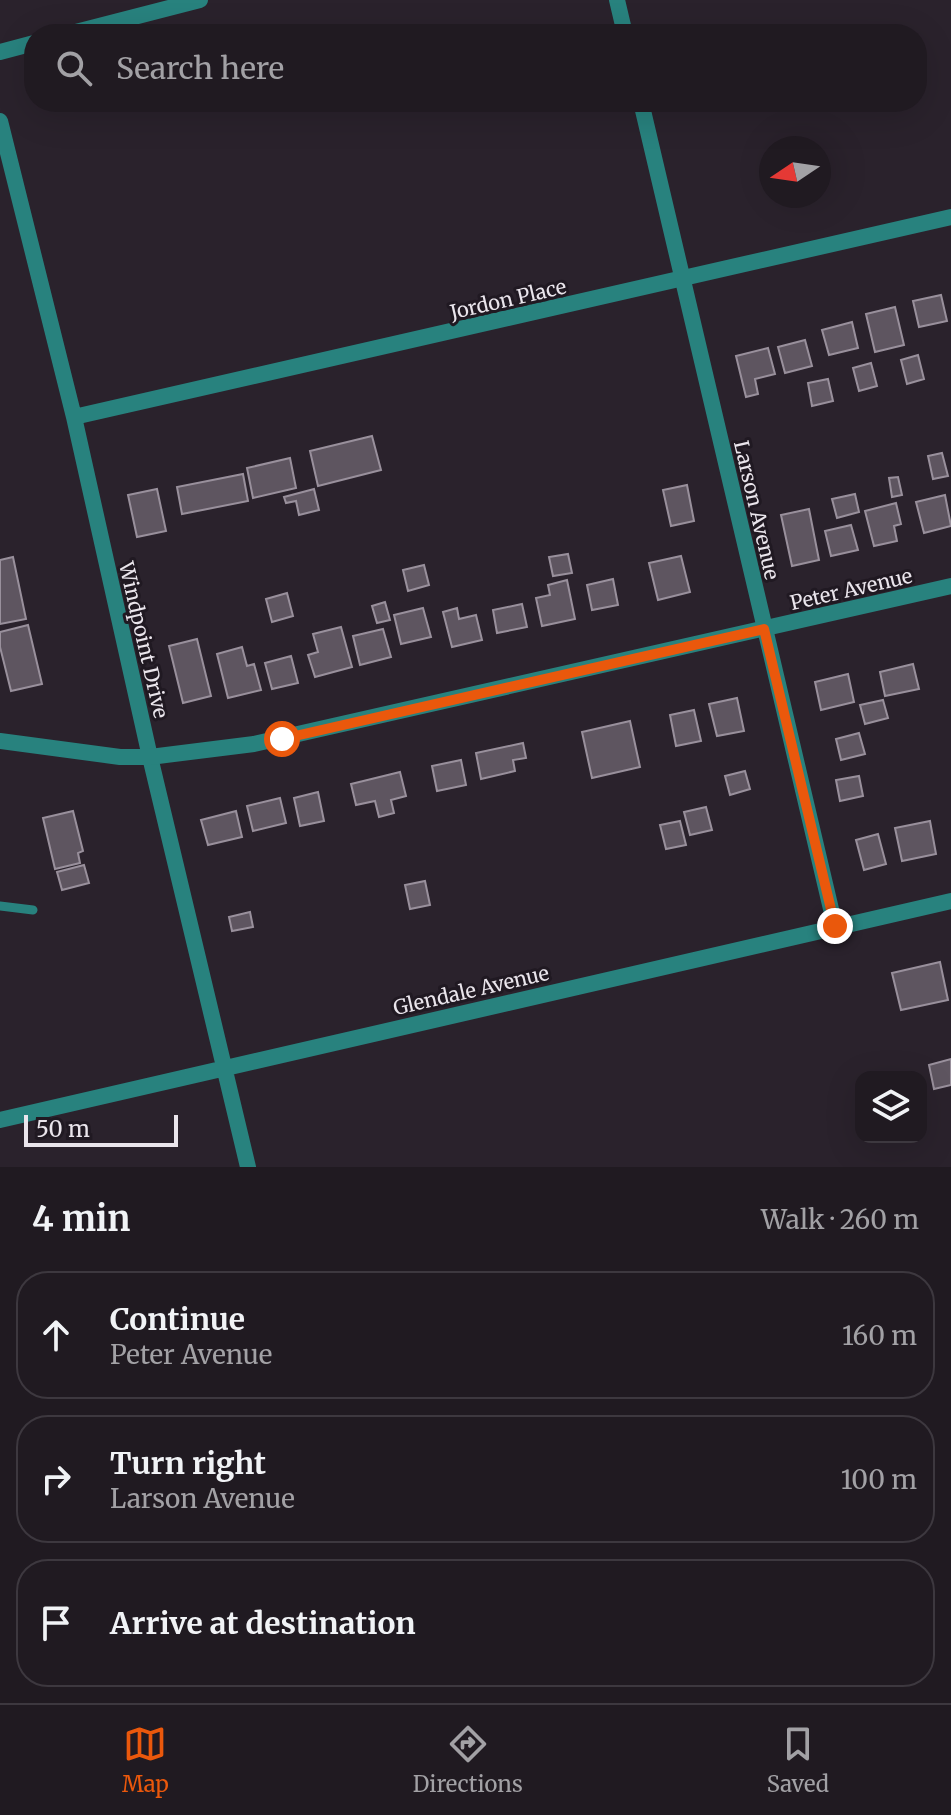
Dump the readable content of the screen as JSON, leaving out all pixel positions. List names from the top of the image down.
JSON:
{
  "streets": {
    "street": [
      "Jordon Place",
      "Larson Avenue",
      "Peter Avenue",
      "Windpoint Drive",
      "Glendale Avenue"
    ]
  },
  "crossings": [
    ["Jordon Place", "Larson Avenue"],
    ["Jordon Place", "Windpoint Drive"],
    ["Larson Avenue", "Peter Avenue"],
    ["Larson Avenue", "Glendale Avenue"],
    ["Peter Avenue", "Windpoint Drive"],
    ["Windpoint Drive", "Glendale Avenue"]
  ],
  "scale_bar": "50 m",
  "north": "left",
  "page": {
    "search": "Search here",
    "scale": "50 m",
    "heading": ["4 min", "Walk · 260 m"],
    "list": [
      ["Continue", "Peter Avenue", "160 m"],
      ["Turn right", "Larson Avenue", "100 m"],
      "Arrive at destination"
    ],
    "nav": ["Map", "Directions", "Saved"]
  }
}
